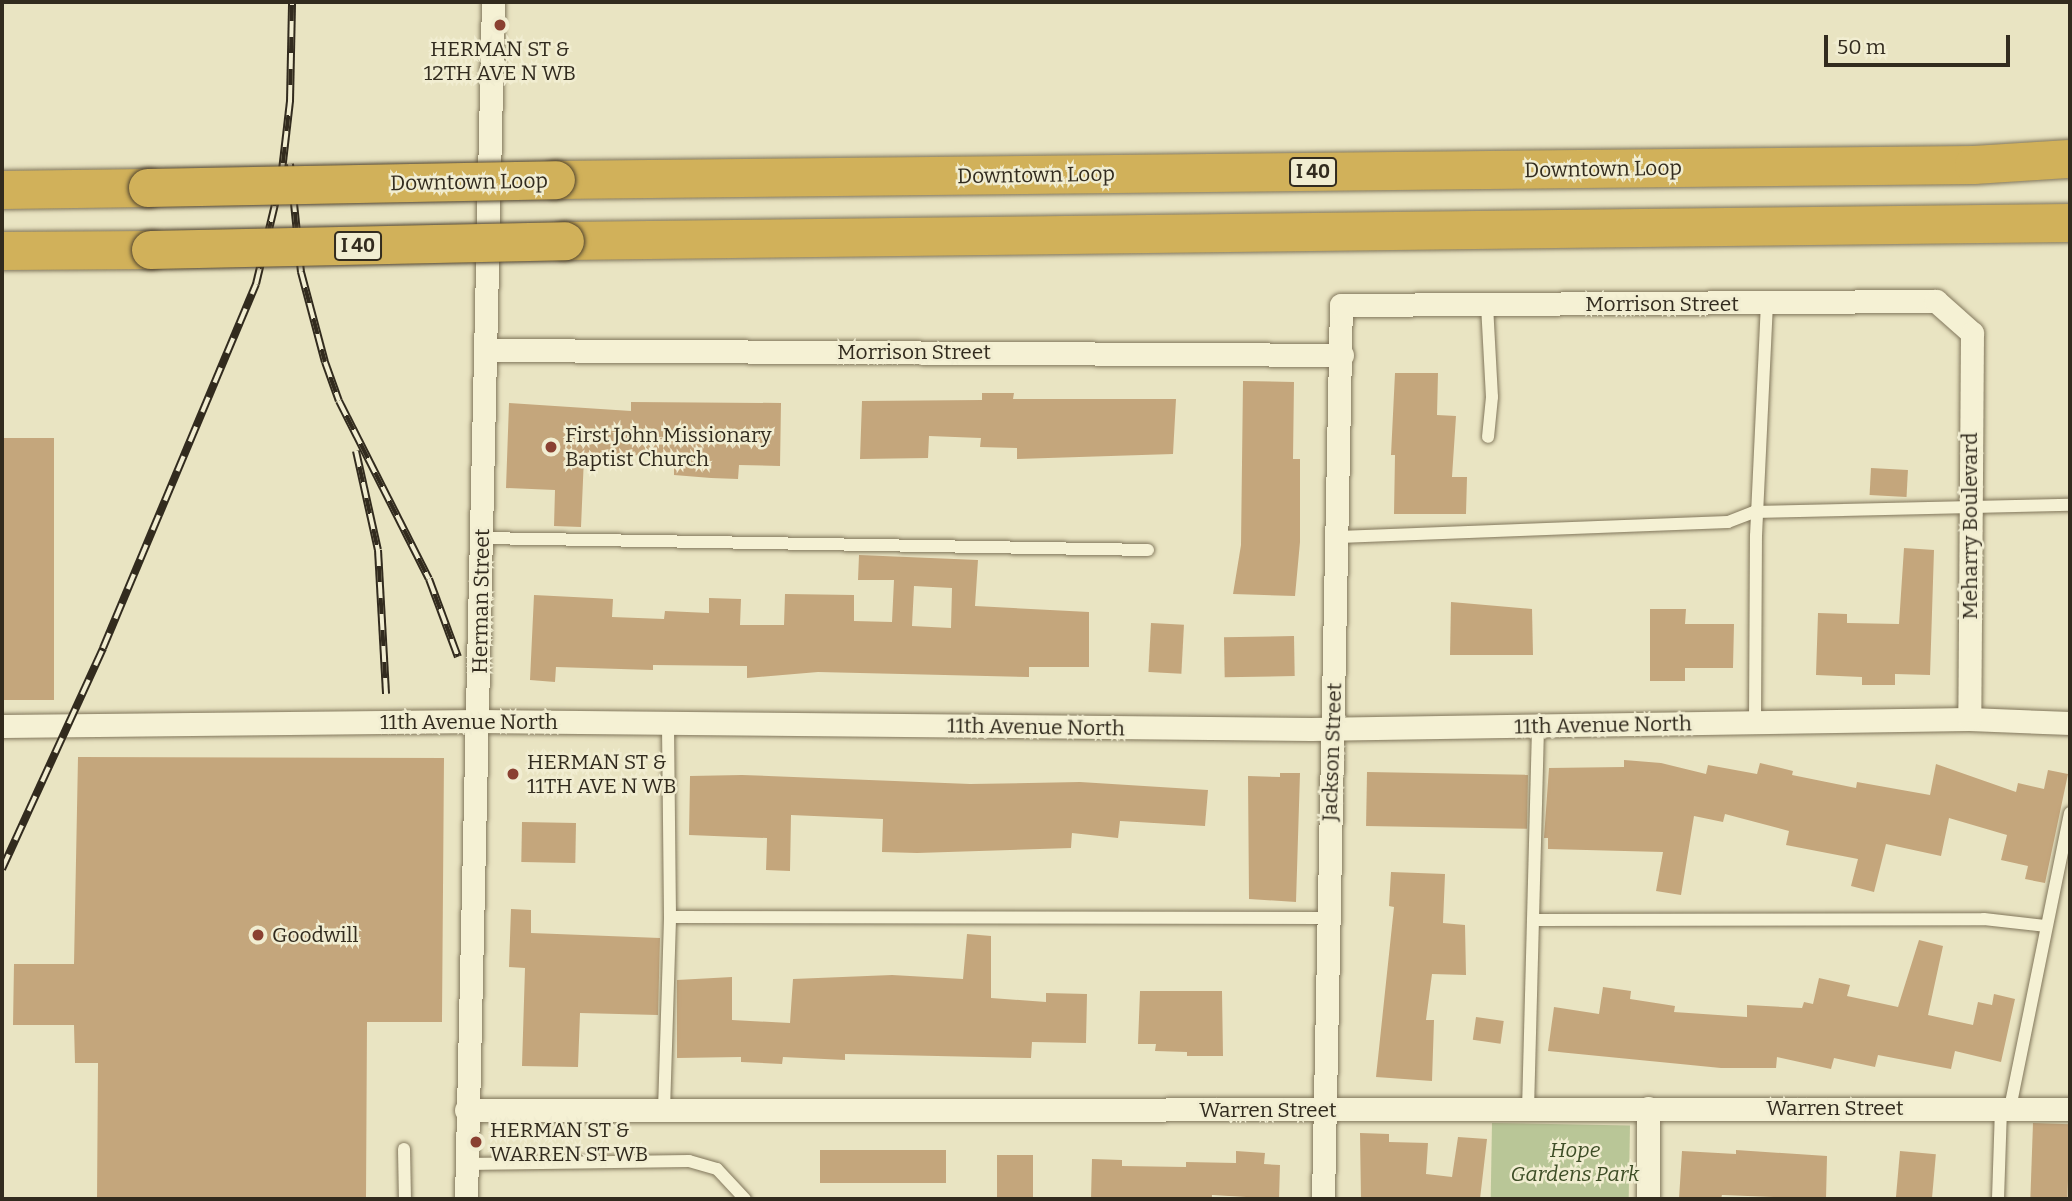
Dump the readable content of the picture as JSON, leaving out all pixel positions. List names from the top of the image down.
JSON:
{
  "streets": {
    "highway": ["Downtown Loop", "I 40"],
    "street": [
      "Morrison Street",
      "Meharry Boulevard",
      "Herman Street",
      "11th Avenue North",
      "Jackson Street",
      "Warren Street"
    ]
  },
  "crossings": [
    ["Morrison Street", "Meharry Boulevard"],
    ["Morrison Street", "Herman Street"],
    ["Morrison Street", "Jackson Street"],
    ["Meharry Boulevard", "11th Avenue North"],
    ["Herman Street", "11th Avenue North"],
    ["Herman Street", "Warren Street"],
    ["11th Avenue North", "Jackson Street"],
    ["Jackson Street", "Warren Street"]
  ],
  "parks": ["Hope Gardens Park"],
  "places": [
    "HERMAN ST & 12TH AVE N WB",
    "First John Missionary Baptist Church",
    "HERMAN ST & 11TH AVE N WB",
    "Goodwill",
    "HERMAN ST & WARREN ST WB"
  ],
  "scale_bar": "50 m"
}
